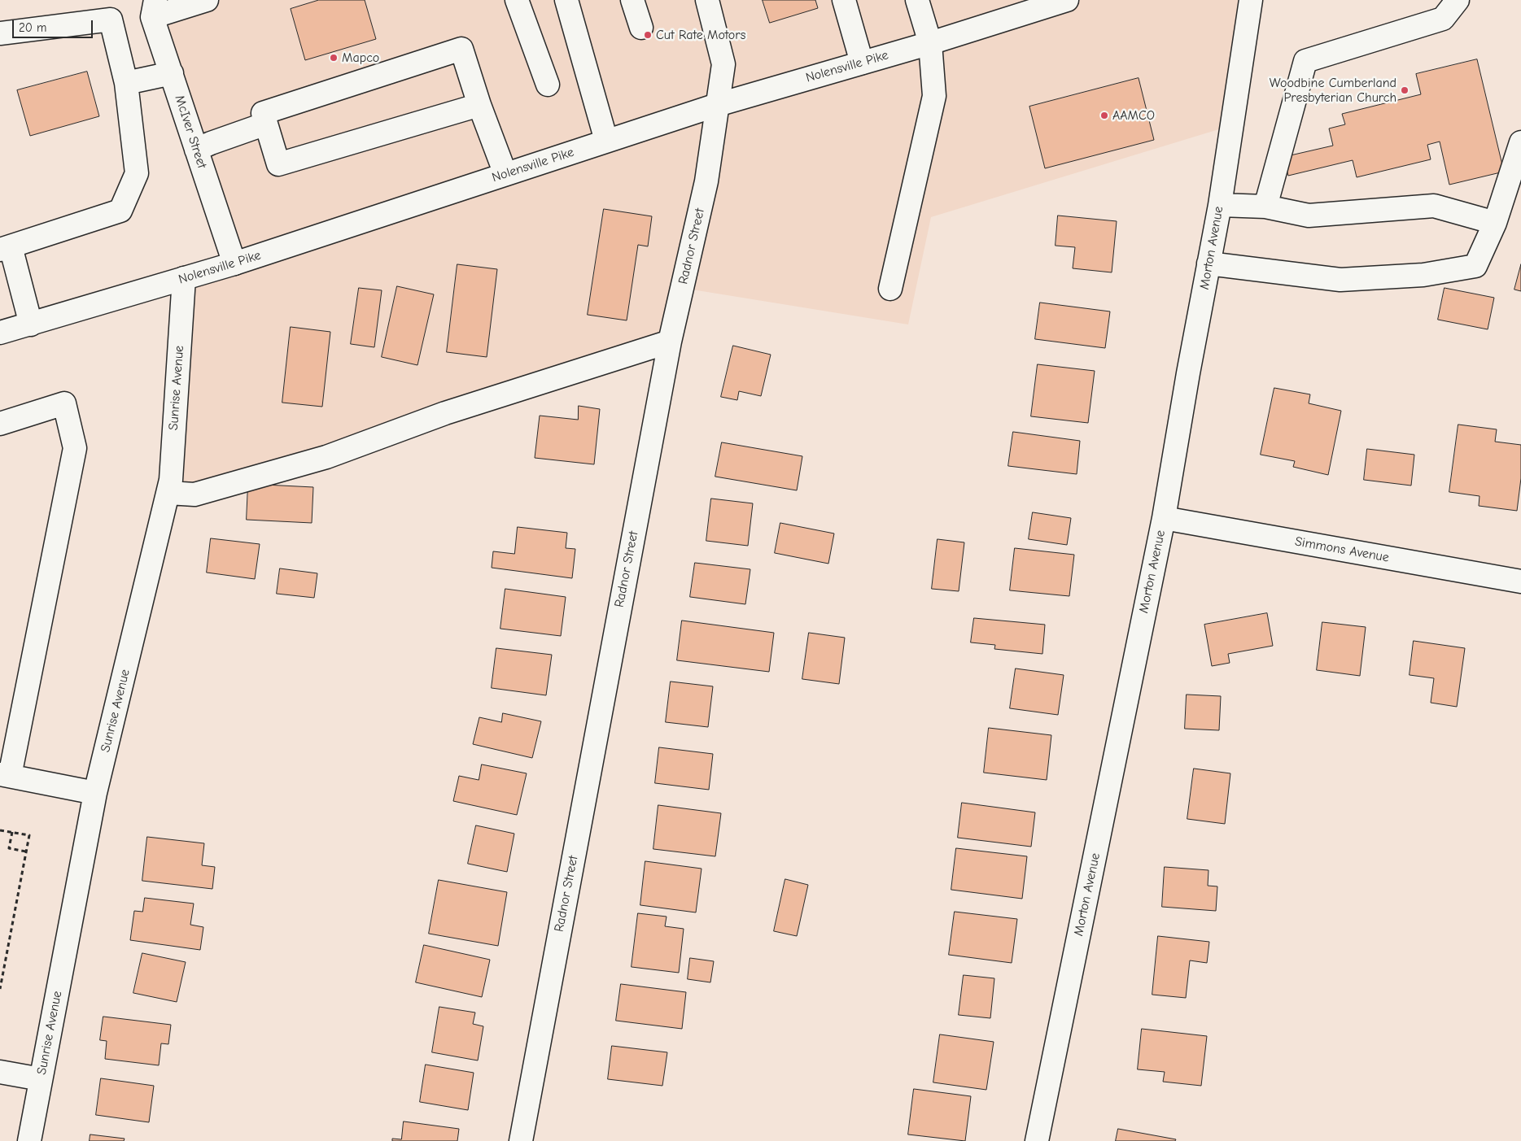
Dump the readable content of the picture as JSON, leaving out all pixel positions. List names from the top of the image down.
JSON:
{
  "streets": {
    "street": [
      "Nolensville Pike",
      "McIver Street",
      "Radnor Street",
      "Morton Avenue",
      "Sunrise Avenue",
      "Simmons Avenue"
    ]
  },
  "crossings": [
    ["Nolensville Pike", "McIver Street"],
    ["Nolensville Pike", "Radnor Street"],
    ["Nolensville Pike", "Sunrise Avenue"],
    ["Morton Avenue", "Simmons Avenue"]
  ],
  "places": [
    "Cut Rate Motors",
    "Mapco",
    "Woodbine Cumberland Presbyterian Church",
    "AAMCO"
  ],
  "scale_bar": "20 m"
}
